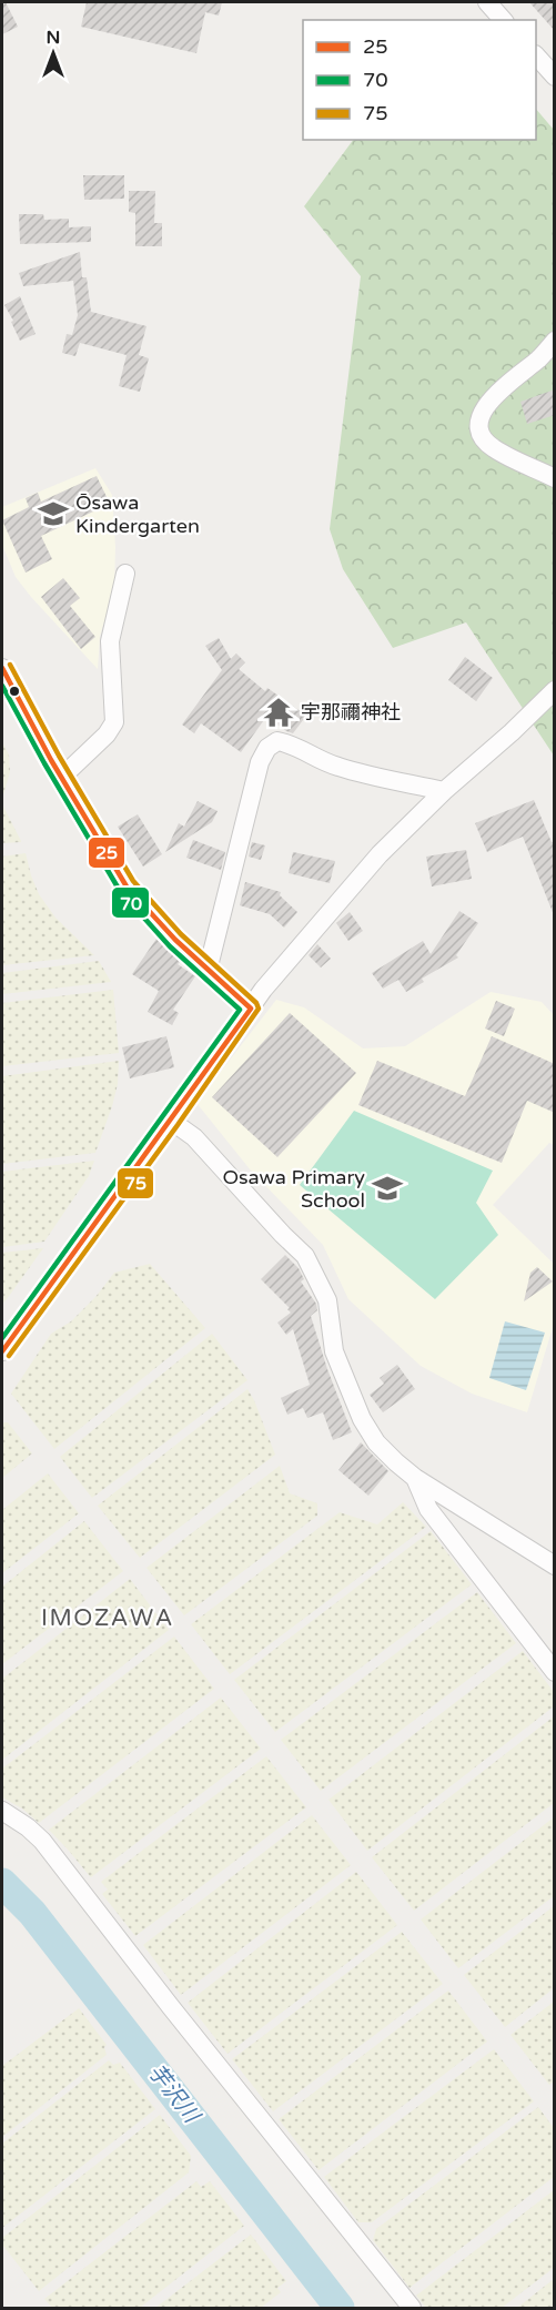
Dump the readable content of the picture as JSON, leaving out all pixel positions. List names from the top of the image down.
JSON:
{
  "districts": ["IMOZAWA"],
  "water": ["芋沢川"],
  "places": {
    "school or university": ["Ōsawa Kindergarten", "Osawa Primary School"],
    "temple": ["宇那禰神社"]
  },
  "lines": ["transit line 75", "transit line 25", "transit line 70"],
  "legend": ["25", "70", "75"],
  "north": "top"
}
